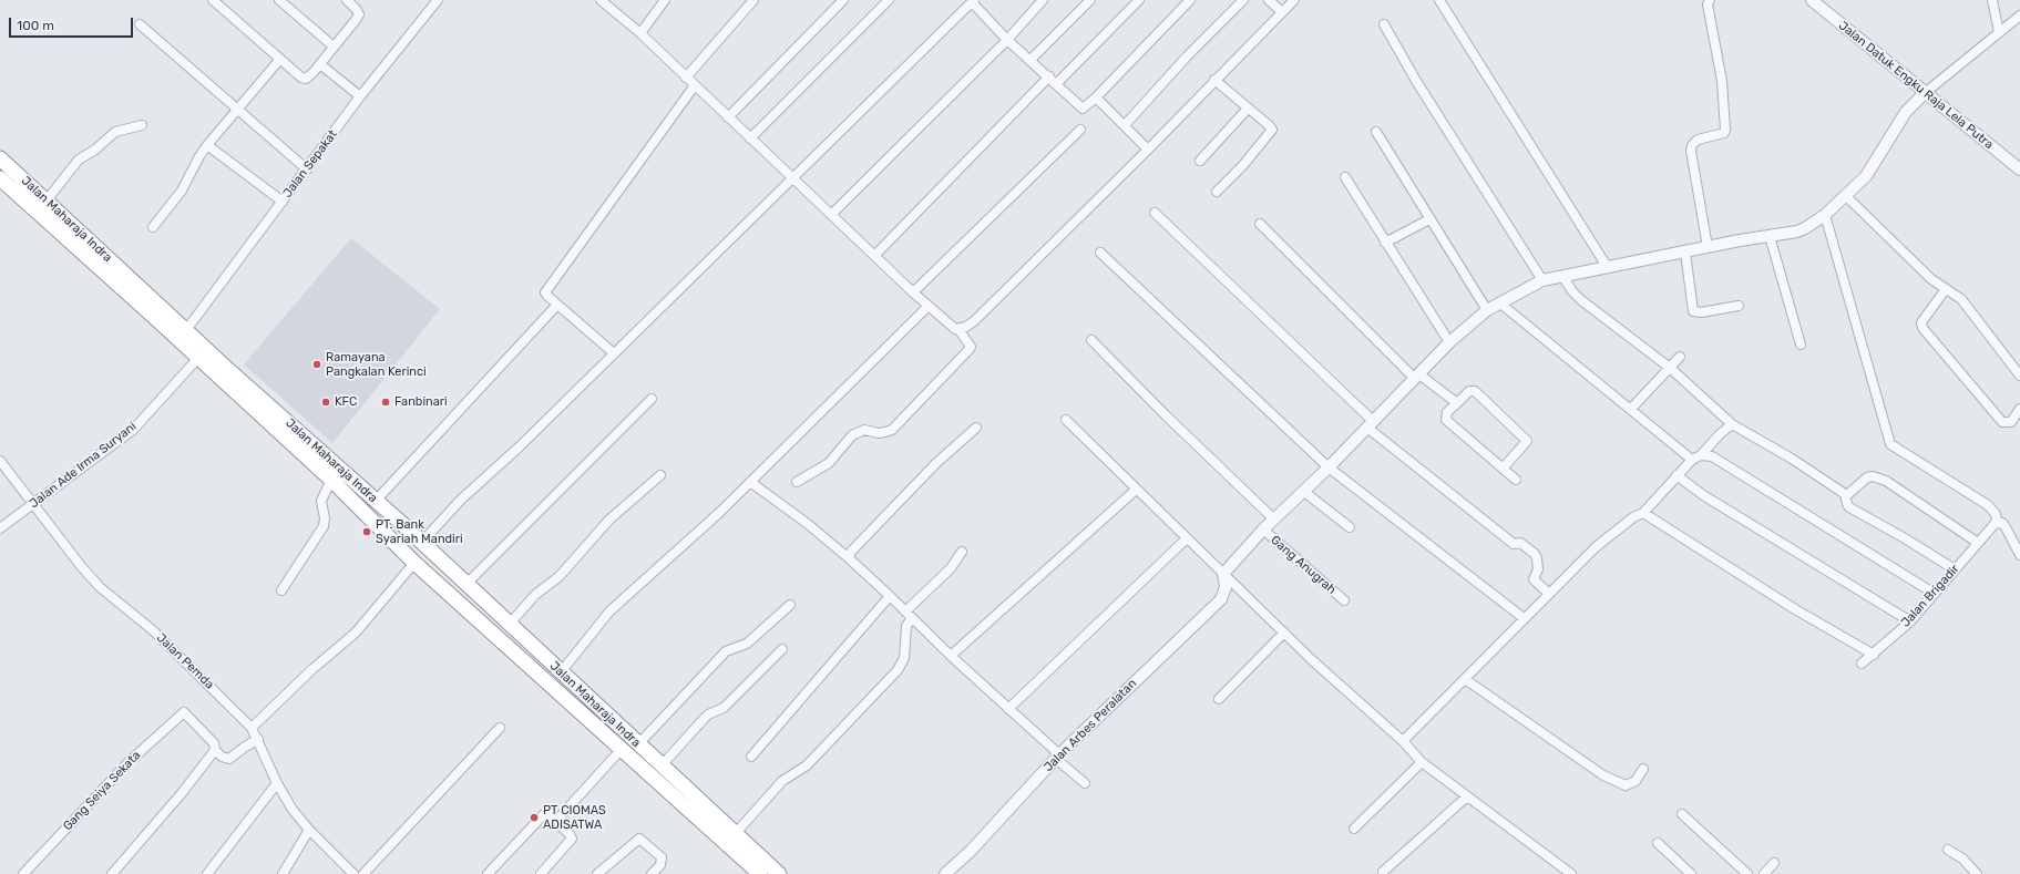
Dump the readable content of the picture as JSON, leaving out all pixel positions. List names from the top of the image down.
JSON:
{
  "streets": {
    "highway": ["Jalan Maharaja Indra"],
    "street": [
      "Jalan Datuk Engku Raja Lela Putra",
      "Jalan Sepakat",
      "Jalan Ade Irma Suryani",
      "Gang Anugrah",
      "Jalan Brigadir",
      "Jalan Pemda",
      "Jalan Arbes Peralatan",
      "Gang Seiya Sekata"
    ]
  },
  "crossings": [
    ["Jalan Sepakat", "Jalan Maharaja Indra"],
    ["Jalan Maharaja Indra", "Jalan Ade Irma Suryani"],
    ["Jalan Ade Irma Suryani", "Jalan Pemda"]
  ],
  "places": [
    "Ramayana Pangkalan Kerinci",
    "KFC",
    "Fanbinari",
    "PT. Bank Syariah Mandiri",
    "PT CIOMAS ADISATWA"
  ],
  "scale_bar": "100 m"
}
